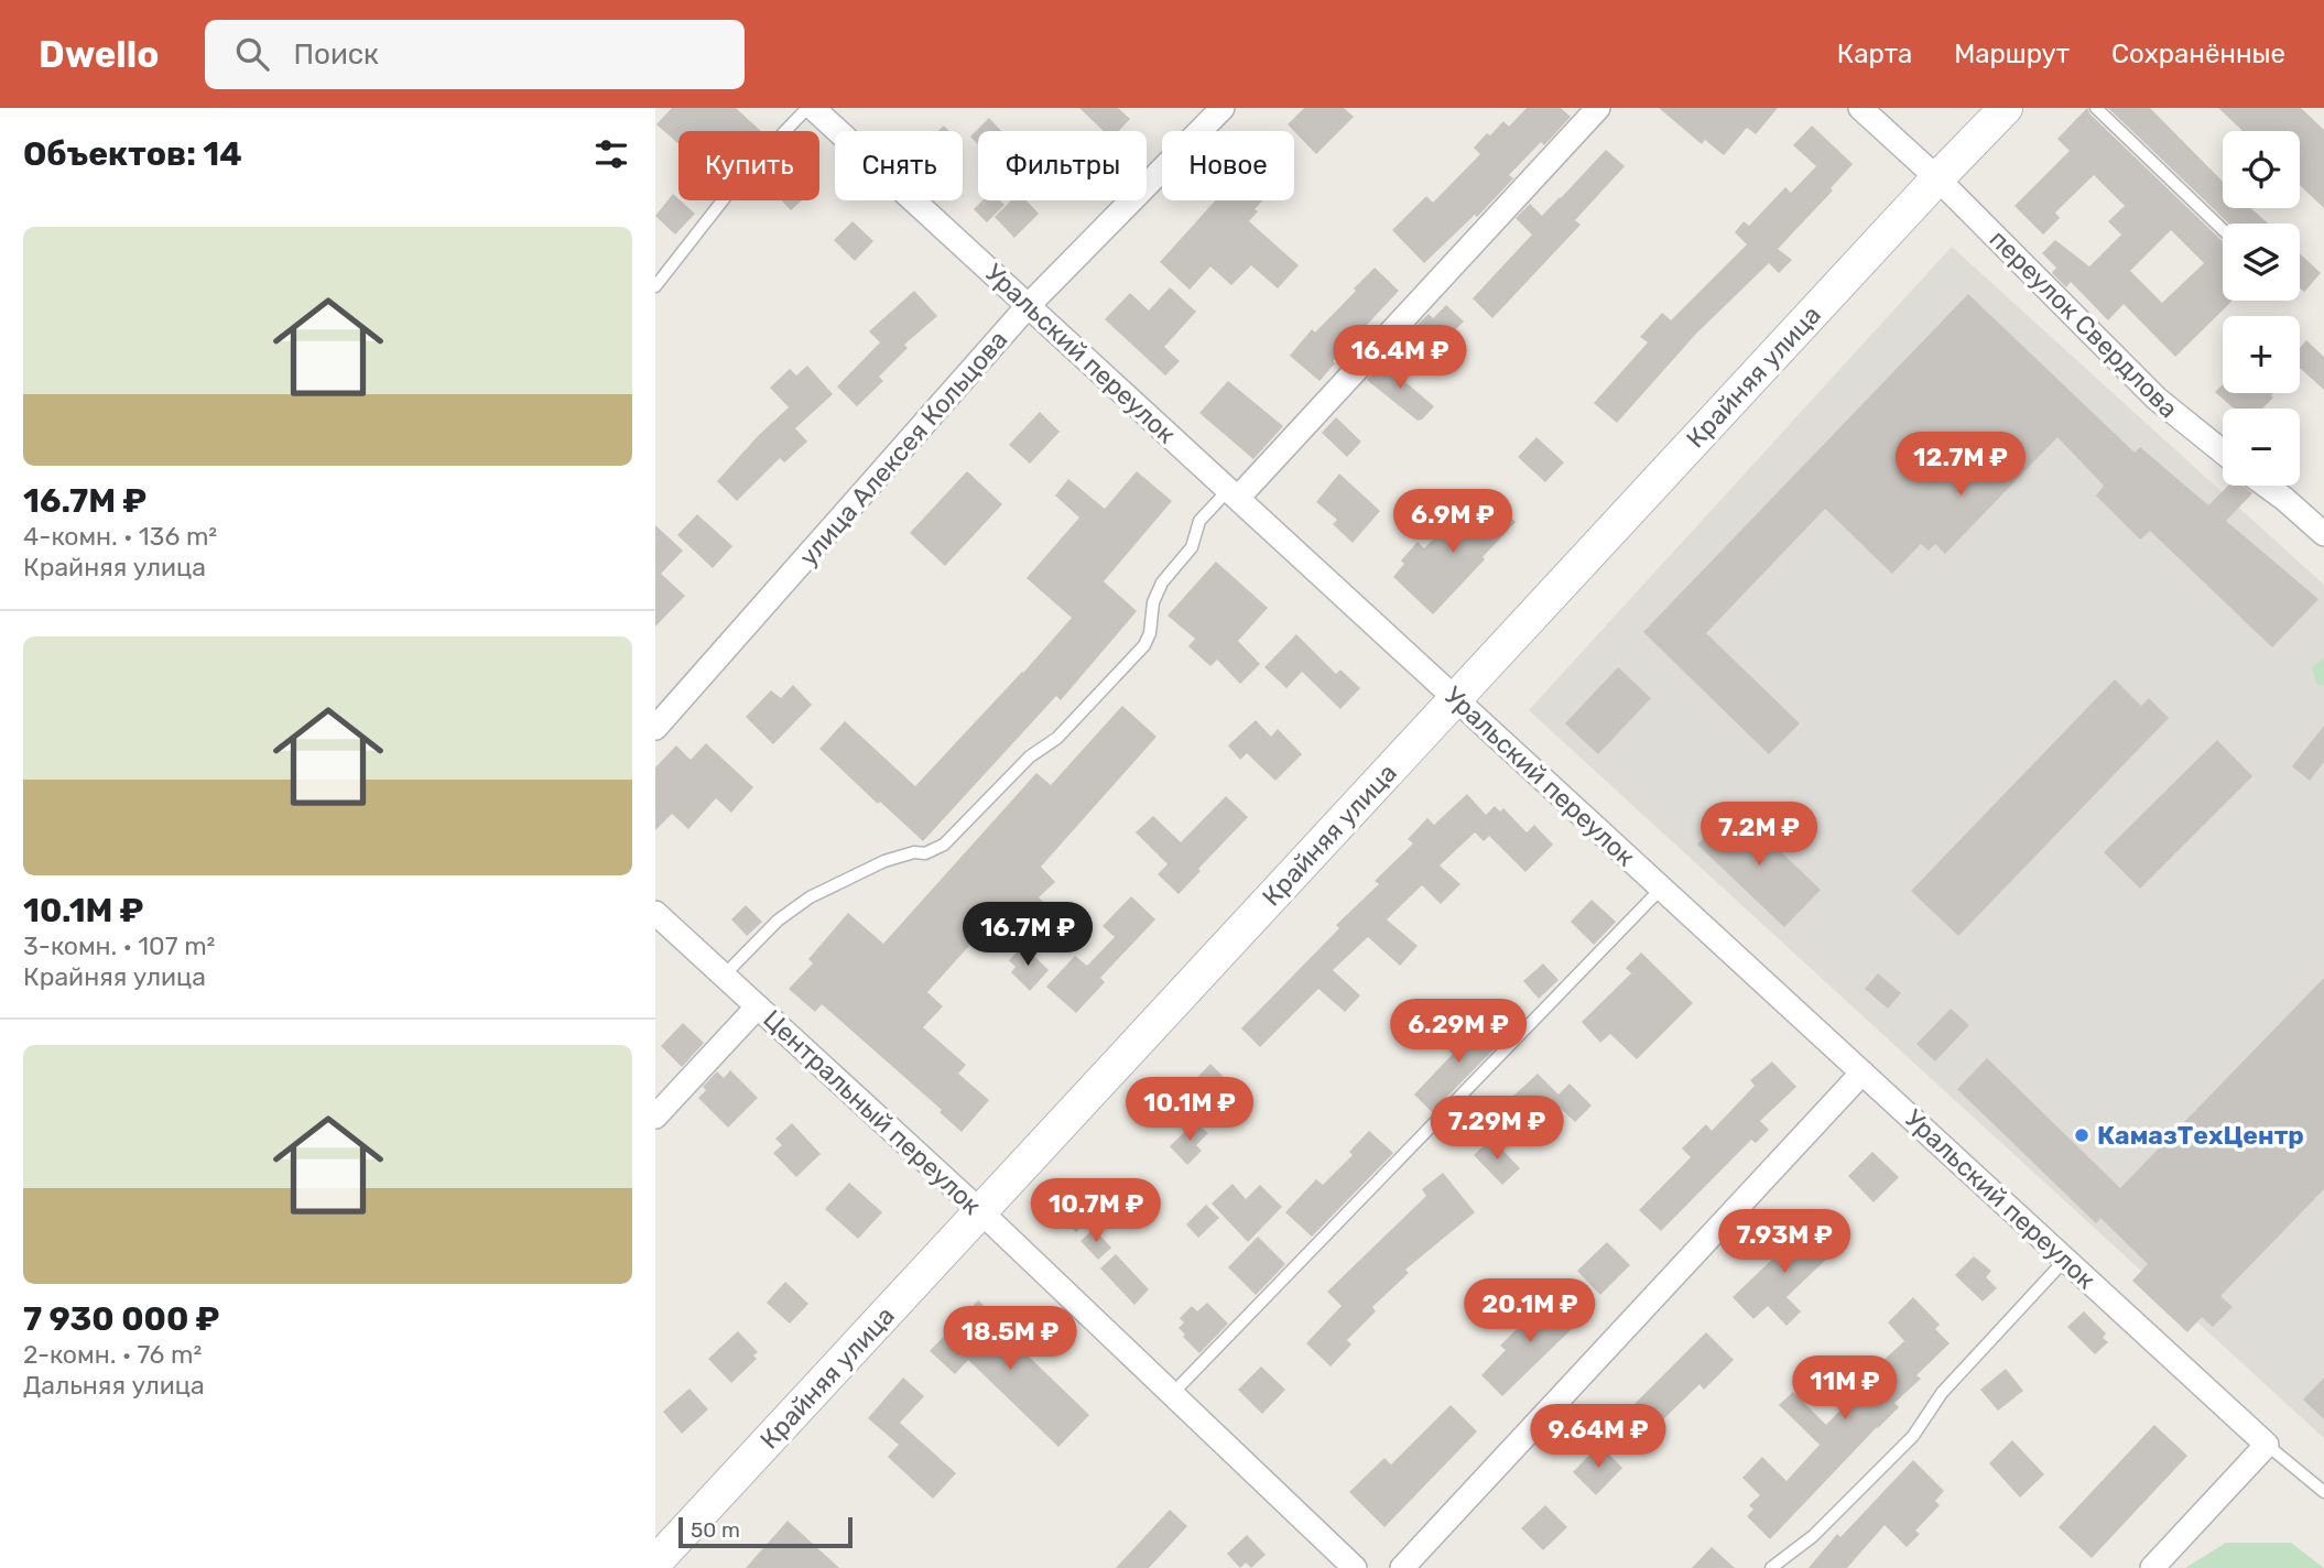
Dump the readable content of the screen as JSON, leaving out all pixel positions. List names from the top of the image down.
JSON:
{
  "streets": {
    "main road": ["Крайняя улица"],
    "street": [
      "переулок Свердлова",
      "Уральский переулок",
      "улица Алексея Кольцова",
      "Центральный переулок"
    ]
  },
  "crossings": [
    ["переулок Свердлова", "Крайняя улица"],
    ["Уральский переулок", "Крайняя улица"],
    ["Уральский переулок", "улица Алексея Кольцова"],
    ["Крайняя улица", "Центральный переулок"]
  ],
  "places": ["КамазТехЦентр"],
  "scale_bar": "50 m",
  "page": {
    "header": "Dwello",
    "search": "Поиск",
    "nav": ["Карта", "Маршрут", "Сохранённые"],
    "heading": "Объектов: 14",
    "map_buttons": ["+", "−"],
    "chip": [
      "Купить",
      "Снять",
      "Фильтры",
      "Новое"
    ],
    "list": [
      {
        "name": "16.7M ₽",
        "note": "4-комн. · 136 m² · Крайняя улица"
      },
      {
        "name": "10.1M ₽",
        "note": "3-комн. · 107 m² · Крайняя улица"
      },
      {
        "name": "7 930 000 ₽",
        "note": "2-комн. · 76 m² · Дальняя улица"
      }
    ],
    "price": [
      "16.4M ₽",
      "12.7M ₽",
      "6.9M ₽",
      "7.2M ₽",
      "16.7M ₽",
      "6.29M ₽",
      "10.1M ₽",
      "7.29M ₽",
      "10.7M ₽",
      "7.93M ₽",
      "20.1M ₽",
      "18.5M ₽",
      "11M ₽",
      "9.64M ₽"
    ],
    "scale": "50 m"
  }
}
